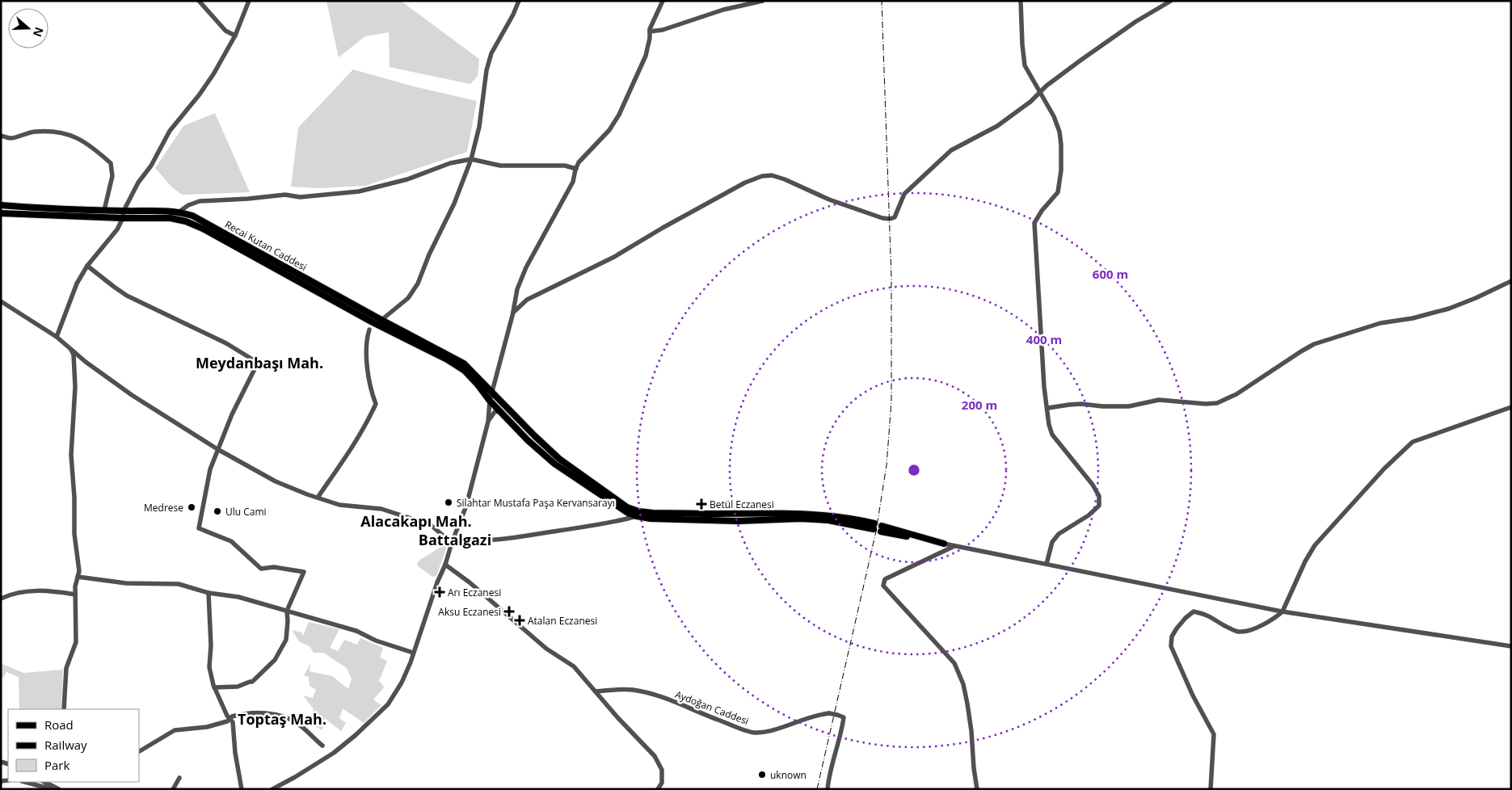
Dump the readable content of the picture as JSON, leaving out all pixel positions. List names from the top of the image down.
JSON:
{
  "streets": {
    "main road": ["Recai Kutan Caddesi"],
    "street": ["Aydoğan Caddesi"]
  },
  "districts": [
    "Meydanbaşı Mah.",
    "Alacakapı Mah.",
    "Battalgazi",
    "Toptaş Mah."
  ],
  "places": {
    "other": [
      "Silahtar Mustafa Paşa Kervansarayı",
      "Medrese",
      "Ulu Cami",
      "uknown"
    ],
    "health": [
      "Betül Eczanesi",
      "Arı Eczanesi",
      "Aksu Eczanesi",
      "Atalan Eczanesi"
    ]
  },
  "legend": ["Road", "Railway", "Park"],
  "north": "right",
  "rings": ["600 m", "400 m", "200 m"]
}
